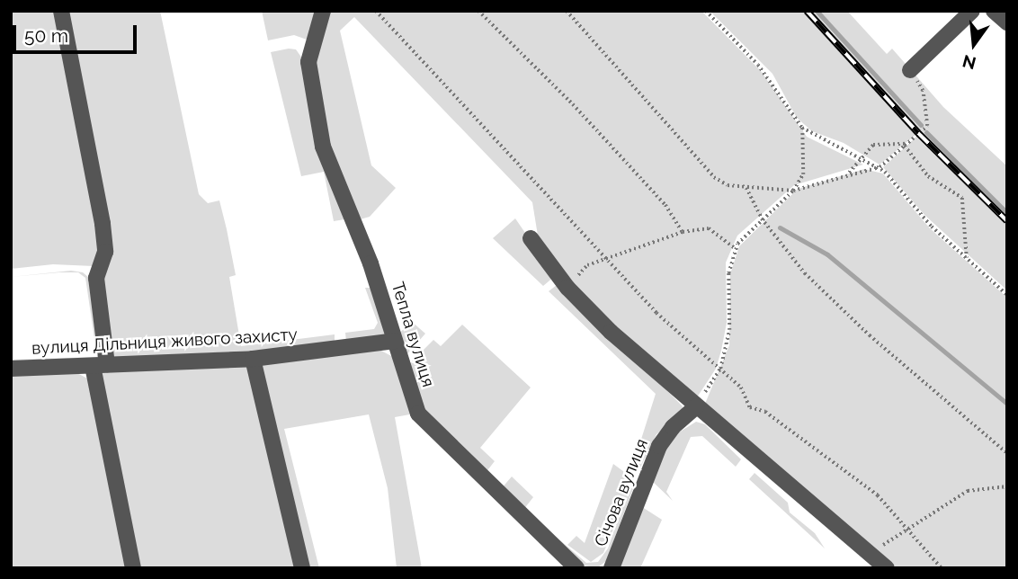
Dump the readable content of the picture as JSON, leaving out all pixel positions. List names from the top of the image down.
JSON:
{
  "streets": {
    "street": ["Тепла вулиця", "вулиця Дільниця живого захисту", "Січова вулиця"]
  },
  "crossings": [
    ["Тепла вулиця", "вулиця Дільниця живого захисту"]
  ],
  "scale_bar": "50 m",
  "north": "bottom"
}
